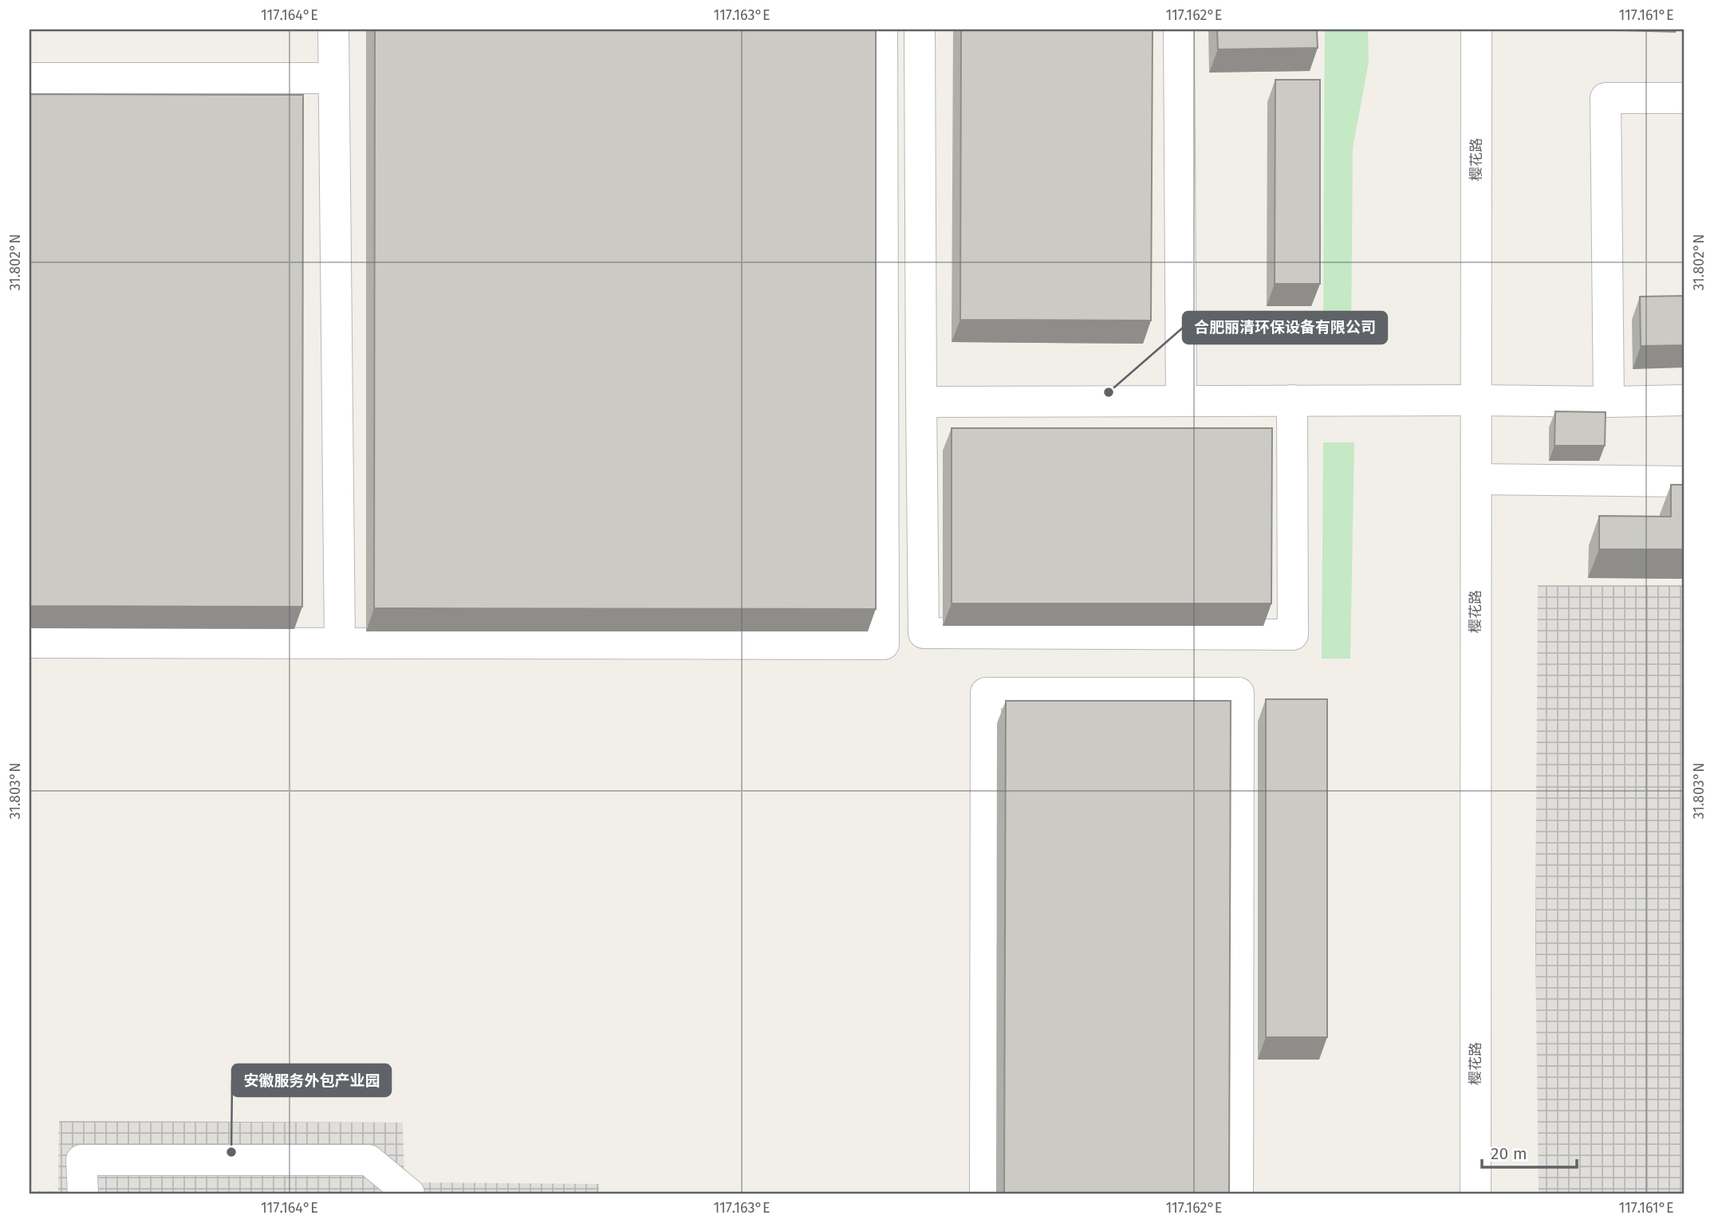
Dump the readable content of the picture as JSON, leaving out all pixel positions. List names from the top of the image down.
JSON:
{
  "streets": {
    "street": ["樱花路"]
  },
  "places": ["合肥丽清环保设备有限公司", "安徽服务外包产业园"],
  "scale_bar": "20 m",
  "coordinates": [
    "117.164°E",
    "117.163°E",
    "117.162°E",
    "117.161°E",
    "31.802°N",
    "31.803°N"
  ]
}
